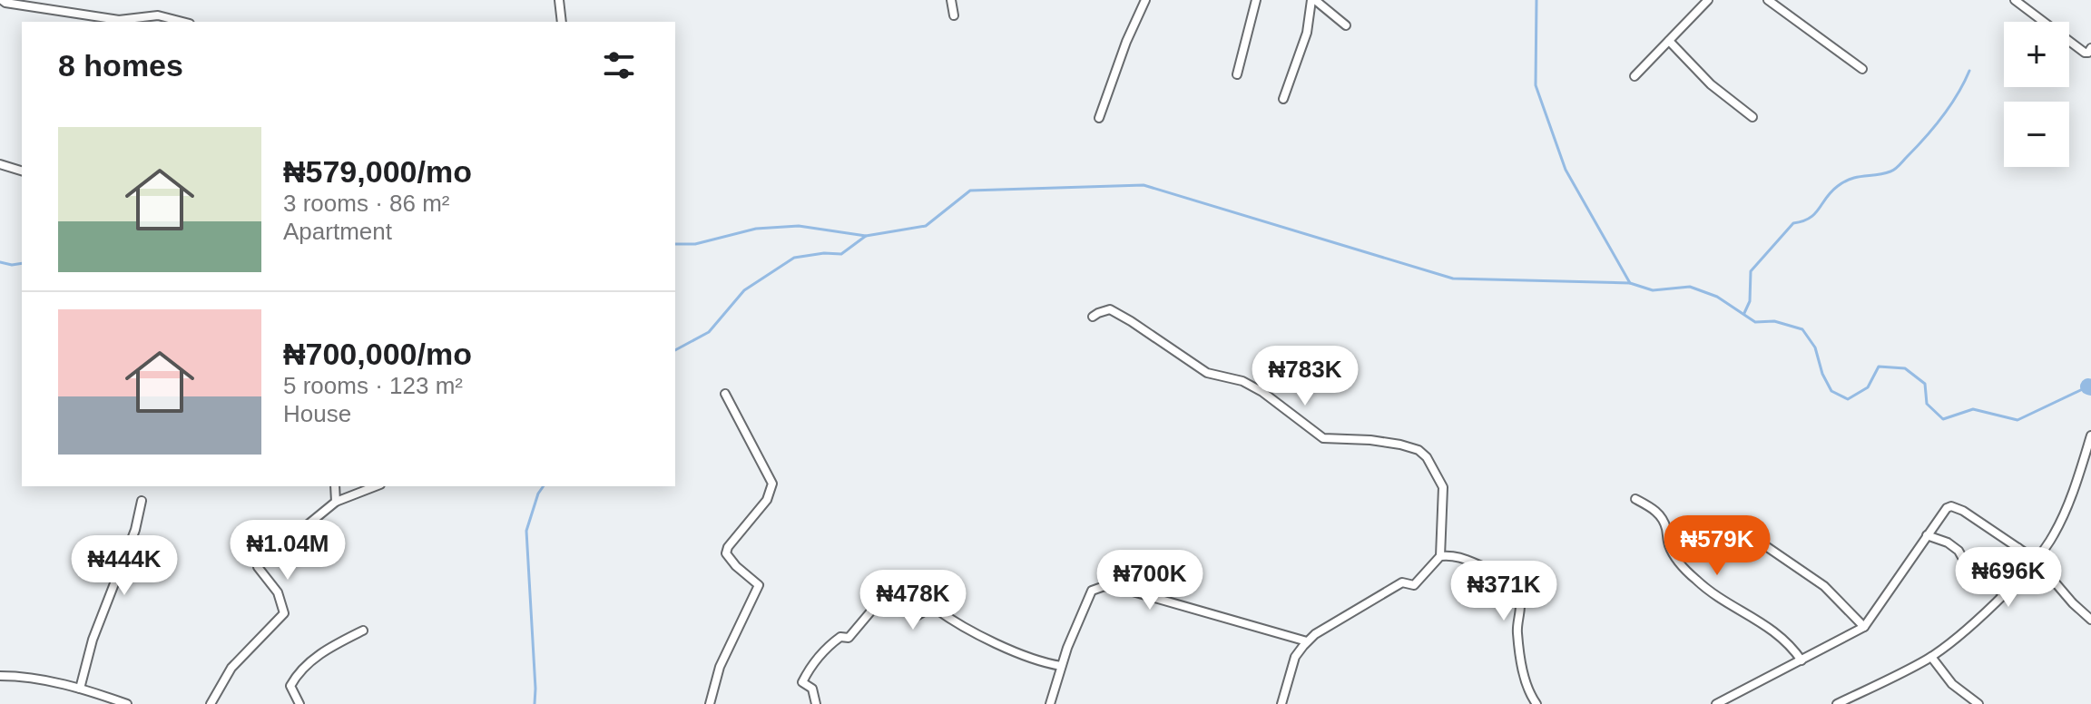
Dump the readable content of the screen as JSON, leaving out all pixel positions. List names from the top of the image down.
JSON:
{
  "page": {
    "map_buttons": ["+", "−"],
    "heading": "8 homes",
    "list": [
      {
        "name": "₦579,000/mo",
        "note": "3 rooms · 86 m² · Apartment"
      },
      {
        "name": "₦700,000/mo",
        "note": "5 rooms · 123 m² · House"
      }
    ],
    "price": [
      "₦783K",
      "₦579K",
      "₦1.04M",
      "₦444K",
      "₦696K",
      "₦700K",
      "₦371K",
      "₦478K"
    ]
  }
}
